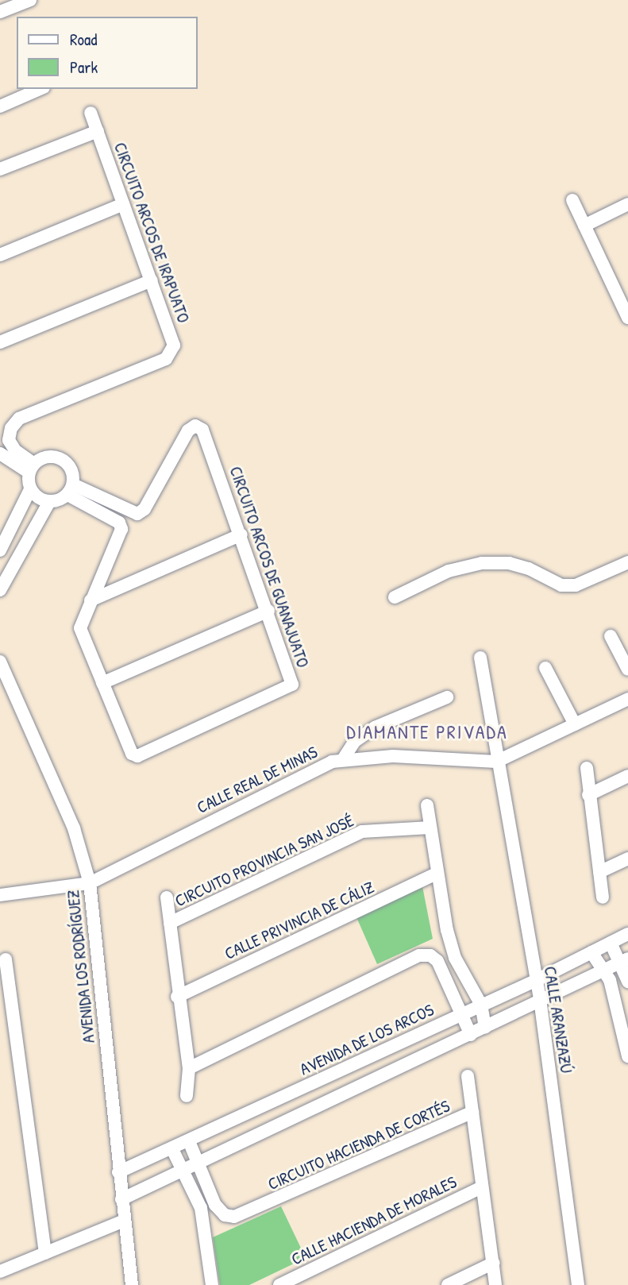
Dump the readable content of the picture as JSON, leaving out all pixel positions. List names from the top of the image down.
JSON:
{
  "streets": {
    "street": [
      "CIRCUITO ARCOS DE IRAPUATO",
      "CIRCUITO ARCOS DE GUANAJUATO",
      "CALLE REAL DE MINAS",
      "CIRCUITO PROVINCIA SAN JOSÉ",
      "CALLE PRIVINCIA DE CÁLIZ",
      "AVENIDA LOS RODRÍGUEZ",
      "CALLE ARANZAZÚ",
      "AVENIDA DE LOS ARCOS",
      "CIRCUITO HACIENDA DE CORTÉS",
      "CALLE HACIENDA DE MORALES"
    ]
  },
  "crossings": [
    ["CIRCUITO ARCOS DE IRAPUATO", "CIRCUITO ARCOS DE GUANAJUATO"],
    ["CALLE REAL DE MINAS", "AVENIDA LOS RODRÍGUEZ"],
    ["CALLE REAL DE MINAS", "CALLE ARANZAZÚ"],
    ["CIRCUITO PROVINCIA SAN JOSÉ", "CALLE PRIVINCIA DE CÁLIZ"],
    ["AVENIDA LOS RODRÍGUEZ", "AVENIDA DE LOS ARCOS"],
    ["CALLE ARANZAZÚ", "AVENIDA DE LOS ARCOS"],
    ["AVENIDA DE LOS ARCOS", "CIRCUITO HACIENDA DE CORTÉS"],
    ["CIRCUITO HACIENDA DE CORTÉS", "CALLE HACIENDA DE MORALES"]
  ],
  "districts": ["DIAMANTE PRIVADA"],
  "legend": ["Road", "Park"]
}
